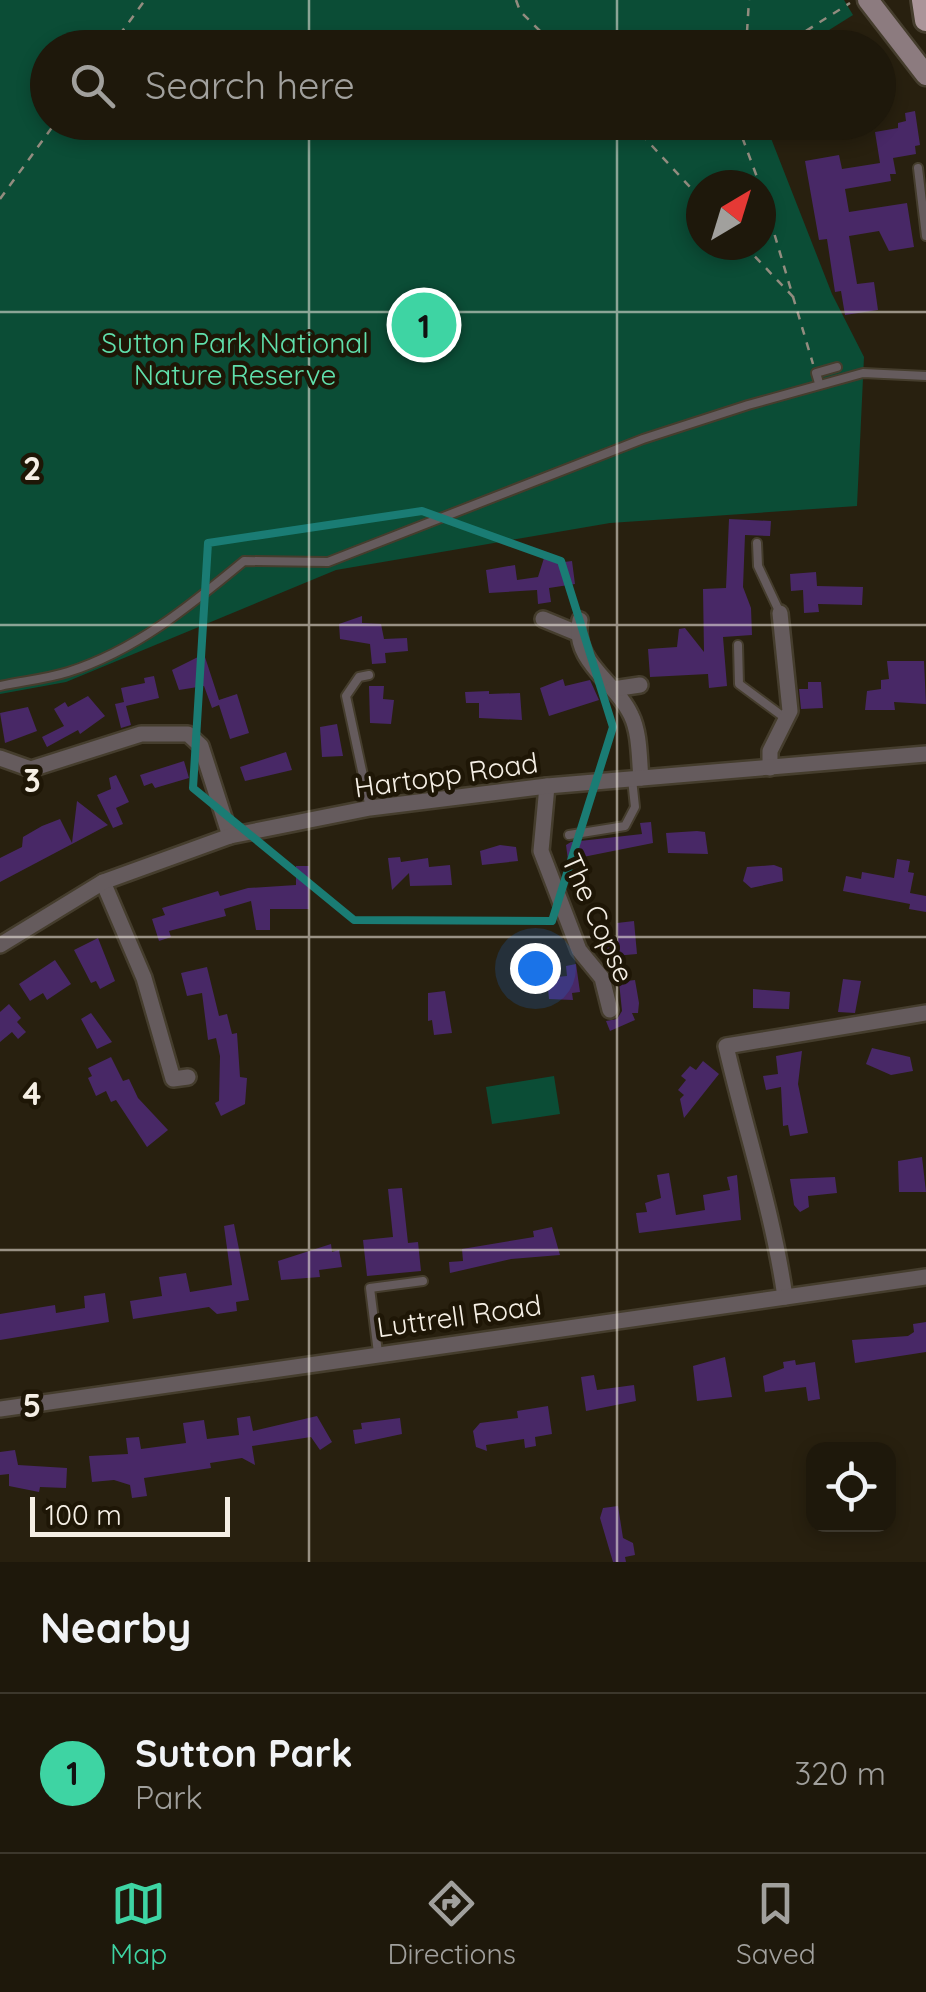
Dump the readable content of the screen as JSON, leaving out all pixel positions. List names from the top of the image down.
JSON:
{
  "streets": {
    "street": ["Hartopp Road", "The Copse", "Luttrell Road"]
  },
  "crossings": [
    ["Hartopp Road", "The Copse"]
  ],
  "parks": ["Sutton Park National Nature Reserve"],
  "scale_bar": "100 m",
  "north": "top right",
  "page": {
    "search": "Search here",
    "pins": "1",
    "scale": "100 m",
    "heading": "Nearby",
    "list": [
      {
        "mark": "1",
        "name": "Sutton Park",
        "note": "Park",
        "value": "320 m"
      }
    ],
    "nav": ["Map", "Directions", "Saved"]
  },
  "grid": {
    "rows": [
      "2",
      "3",
      "4",
      "5"
    ]
  }
}
